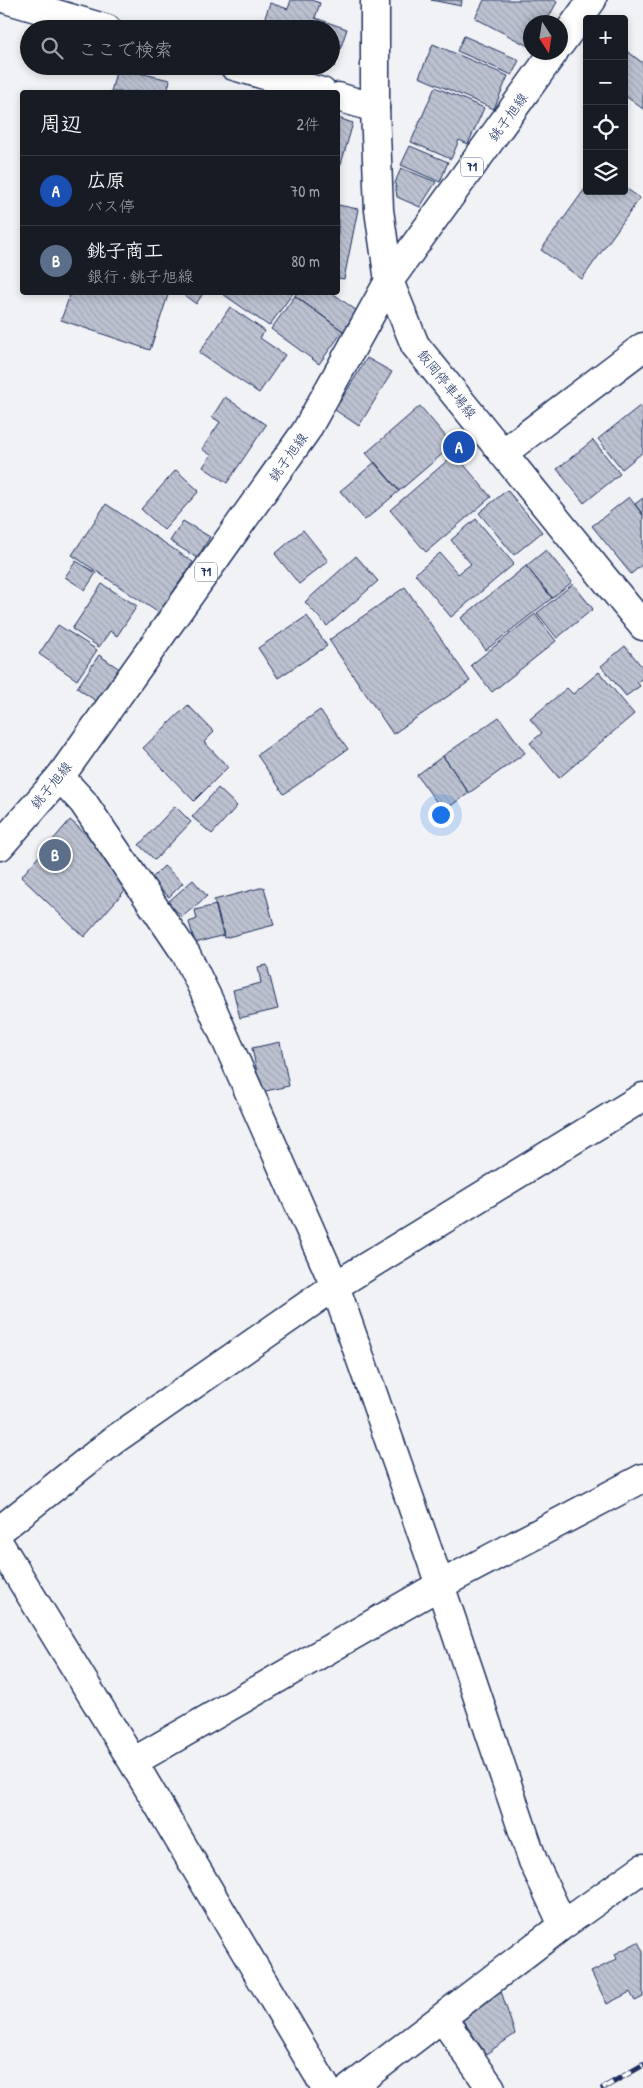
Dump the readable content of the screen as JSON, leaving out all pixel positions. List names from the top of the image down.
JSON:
{
  "streets": {
    "street": ["銚子旭線", "71", "飯岡停車場線"]
  },
  "crossings": [
    ["銚子旭線", "飯岡停車場線"]
  ],
  "north": "bottom",
  "page": {
    "map_buttons": ["+", "−"],
    "search": "ここで検索",
    "heading": ["周辺", "2件"],
    "list": [
      {
        "mark": "A",
        "name": "広原",
        "note": "バス停",
        "value": "70 m"
      },
      {
        "mark": "B",
        "name": "銚子商工",
        "note": "銀行 · 銚子旭線",
        "value": "80 m"
      }
    ],
    "pins": ["A", "B"]
  }
}
